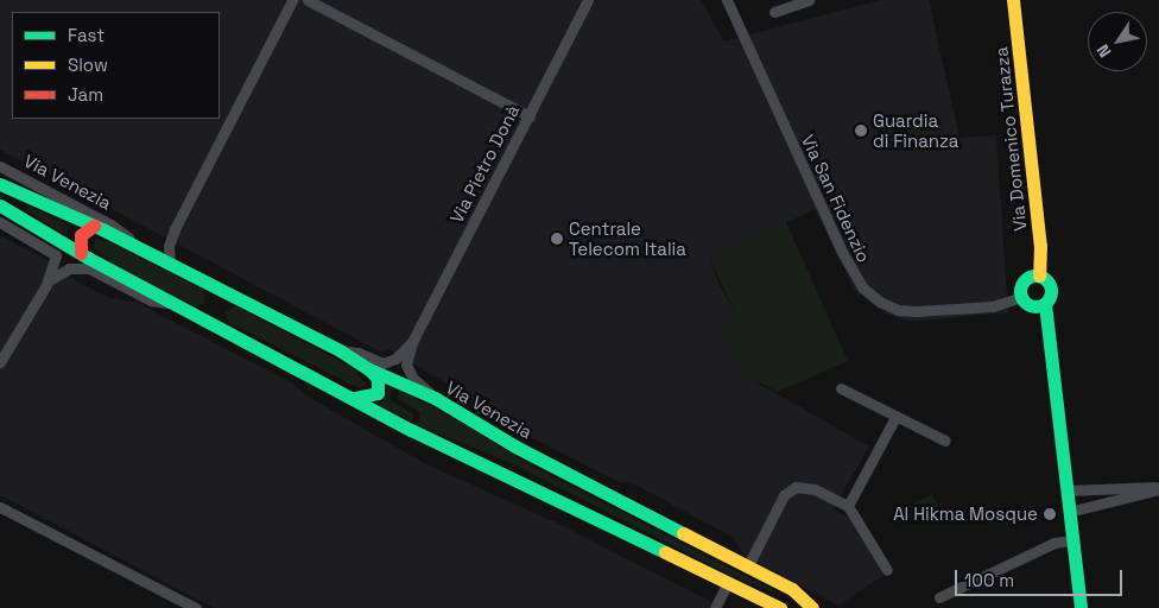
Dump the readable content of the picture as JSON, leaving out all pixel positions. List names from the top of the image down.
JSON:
{
  "streets": {
    "main road": ["Via Domenico Turazza", "Via Venezia"],
    "street": ["Via Pietro Donà", "Via San Fidenzio"]
  },
  "crossings": [
    ["Via Domenico Turazza", "Via San Fidenzio"],
    ["Via Pietro Donà", "Via Venezia"]
  ],
  "places": ["Guardia di Finanza", "Centrale Telecom Italia", "Al Hikma Mosque"],
  "legend": ["Fast", "Slow", "Jam"],
  "scale_bar": "100 m",
  "north": "bottom left"
}
